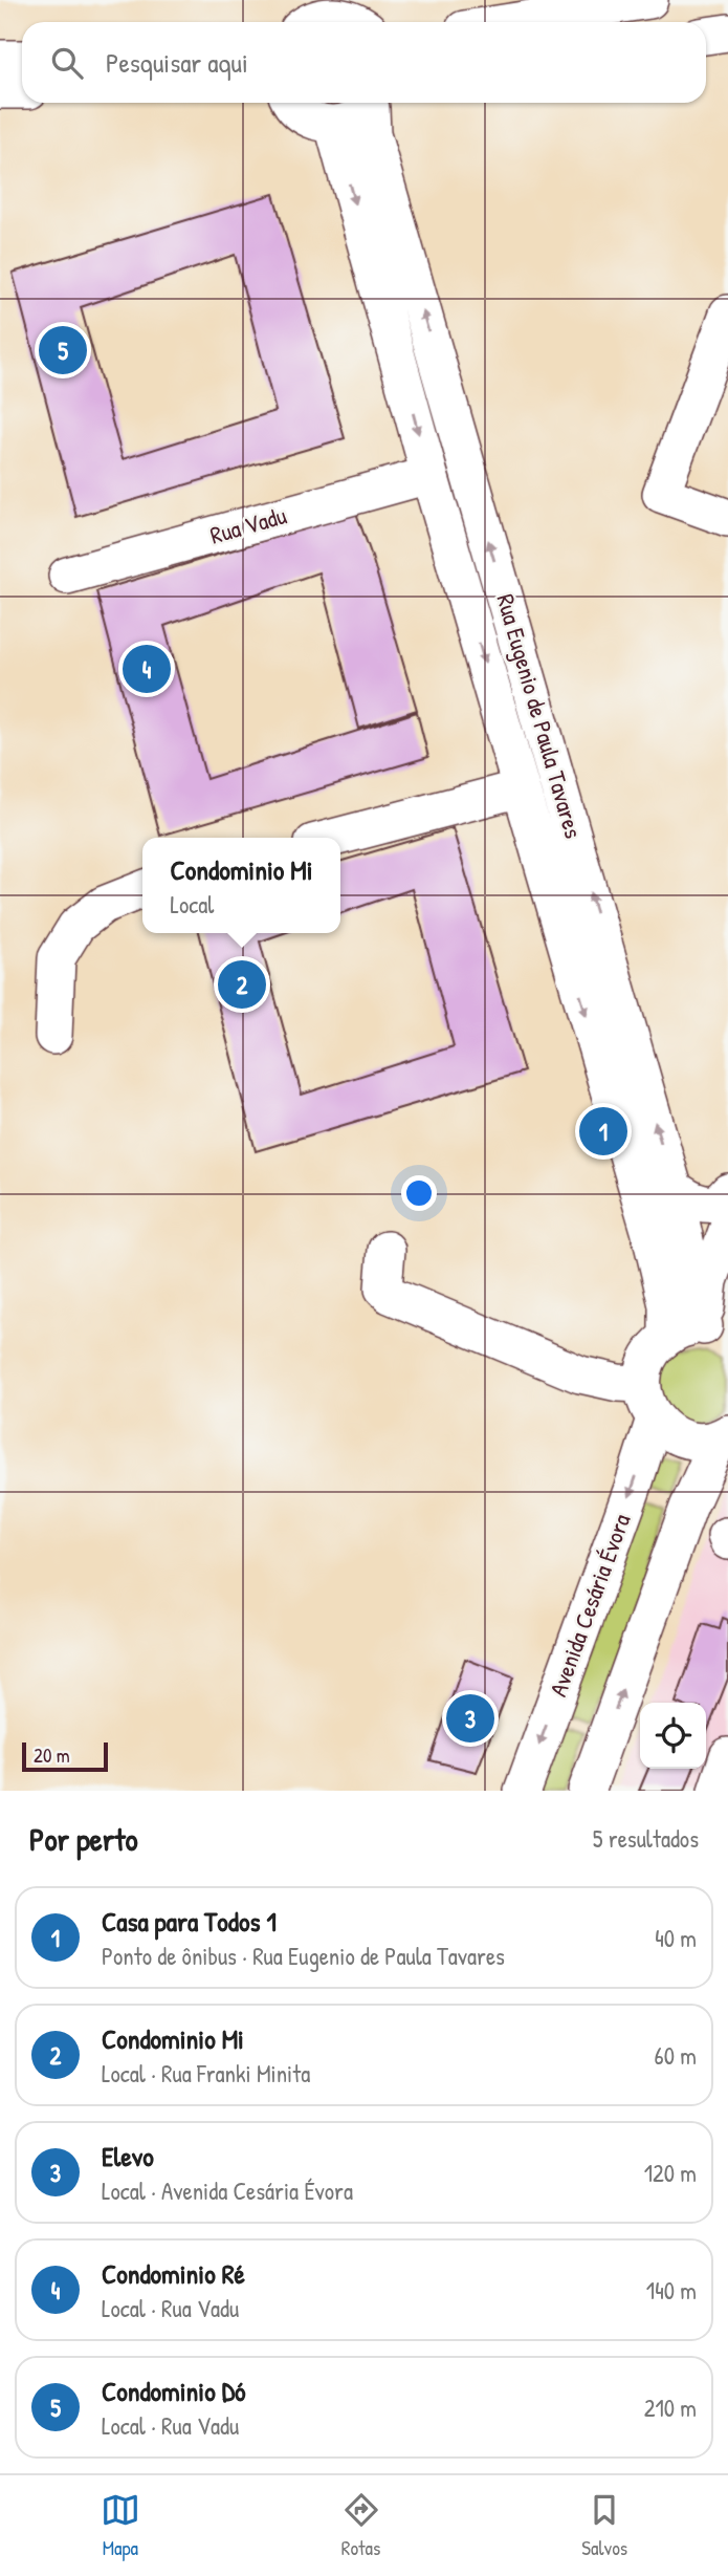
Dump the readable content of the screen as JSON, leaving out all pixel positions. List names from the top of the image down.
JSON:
{
  "streets": {
    "street": ["Rua Vadu", "Rua Eugenio de Paula Tavares", "Avenida Cesária Évora"]
  },
  "crossings": [
    ["Rua Vadu", "Rua Eugenio de Paula Tavares"]
  ],
  "scale_bar": "20 m",
  "page": {
    "search": "Pesquisar aqui",
    "pins": [
      "5",
      "4",
      "2",
      "1",
      "3"
    ],
    "popup": ["Condominio Mi", "Local"],
    "scale": "20 m",
    "heading": ["Por perto", "5 resultados"],
    "list": [
      {
        "mark": "1",
        "name": "Casa para Todos 1",
        "note": "Ponto de ônibus · Rua Eugenio de Paula Tavares",
        "value": "40 m"
      },
      {
        "mark": "2",
        "name": "Condominio Mi",
        "note": "Local · Rua Franki Minita",
        "value": "60 m"
      },
      {
        "mark": "3",
        "name": "Elevo",
        "note": "Local · Avenida Cesária Évora",
        "value": "120 m"
      },
      {
        "mark": "4",
        "name": "Condominio Ré",
        "note": "Local · Rua Vadu",
        "value": "140 m"
      },
      {
        "mark": "5",
        "name": "Condominio Dó",
        "note": "Local · Rua Vadu",
        "value": "210 m"
      }
    ],
    "nav": ["Mapa", "Rotas", "Salvos"]
  }
}
